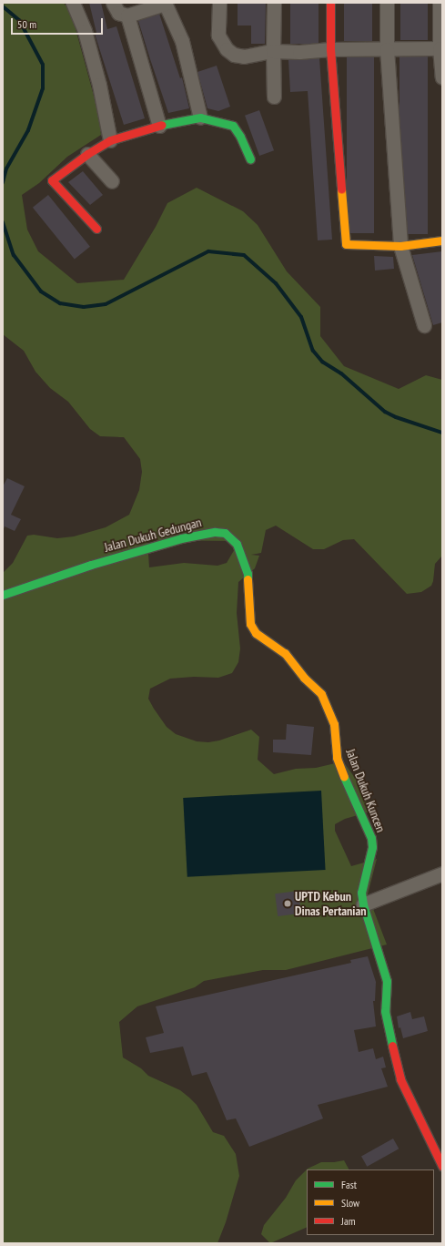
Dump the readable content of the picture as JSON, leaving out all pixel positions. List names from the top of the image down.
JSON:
{
  "streets": {
    "street": ["Jalan Dukuh Gedungan", "Jalan Dukuh Kuncen"]
  },
  "crossings": [
    ["Jalan Dukuh Gedungan", "Jalan Dukuh Kuncen"]
  ],
  "places": ["UPTD Kebun Dinas Pertanian"],
  "legend": ["Fast", "Slow", "Jam"],
  "scale_bar": "50 m"
}
